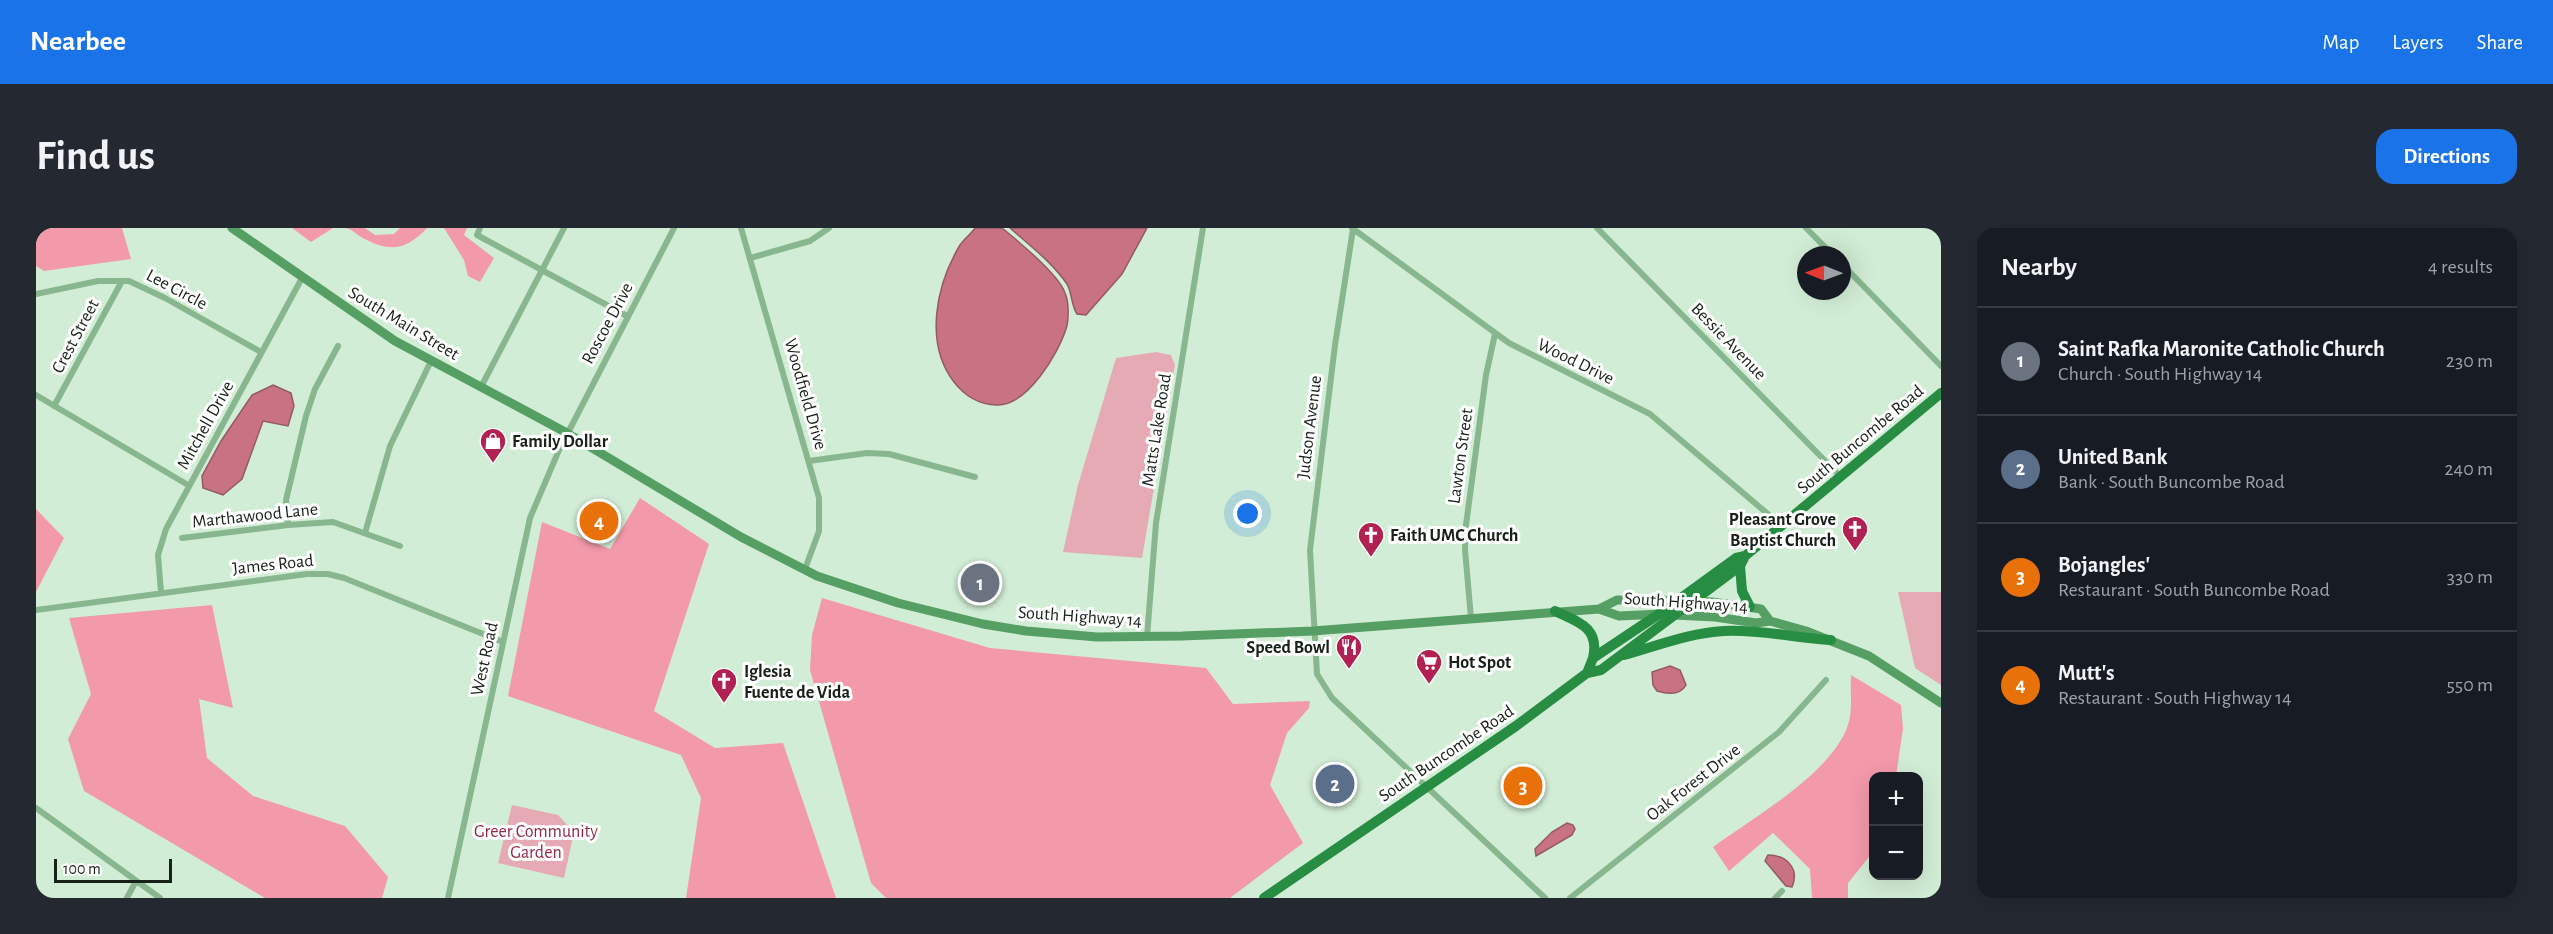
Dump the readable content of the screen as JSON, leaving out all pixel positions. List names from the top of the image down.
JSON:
{
  "streets": {
    "main road": ["South Main Street", "South Buncombe Road", "South Highway 14"],
    "street": [
      "Lee Circle",
      "Roscoe Drive",
      "Crest Street",
      "Bessie Avenue",
      "Wood Drive",
      "Woodfield Drive",
      "Mitchell Drive",
      "Judson Avenue",
      "Matts Lake Road",
      "Lawton Street",
      "Marthawood Lane",
      "James Road",
      "West Road",
      "Oak Forest Drive"
    ]
  },
  "crossings": [
    ["Lee Circle", "Crest Street"],
    ["Lee Circle", "Mitchell Drive"],
    ["South Main Street", "Roscoe Drive"],
    ["South Main Street", "Mitchell Drive"],
    ["South Main Street", "South Highway 14"],
    ["South Main Street", "West Road"],
    ["Roscoe Drive", "South Highway 14"],
    ["Roscoe Drive", "West Road"],
    ["Bessie Avenue", "South Buncombe Road"],
    ["Wood Drive", "Judson Avenue"],
    ["Wood Drive", "South Buncombe Road"],
    ["Wood Drive", "Lawton Street"],
    ["Woodfield Drive", "South Highway 14"],
    ["Mitchell Drive", "James Road"],
    ["Judson Avenue", "South Buncombe Road"],
    ["Judson Avenue", "South Highway 14"],
    ["Matts Lake Road", "South Highway 14"],
    ["South Buncombe Road", "South Highway 14"],
    ["Lawton Street", "South Highway 14"],
    ["James Road", "West Road"],
    ["South Highway 14", "West Road"]
  ],
  "parks": ["Greer Community Garden"],
  "places": {
    "shop": ["Family Dollar"],
    "church": ["Pleasant Grove Baptist Church", "Faith UMC Church", "Iglesia Fuente de Vida"],
    "restaurant": ["Speed Bowl"],
    "supermarket": ["Hot Spot"]
  },
  "scale_bar": "100 m",
  "north": "left",
  "page": {
    "header": "Nearbee",
    "nav": ["Map", "Layers", "Share"],
    "buttons": "Directions",
    "title": "Find us",
    "heading": ["Nearby", "4 results"],
    "list": [
      {
        "mark": "1",
        "name": "Saint Rafka Maronite Catholic Church",
        "note": "Church · South Highway 14",
        "value": "230 m"
      },
      {
        "mark": "2",
        "name": "United Bank",
        "note": "Bank · South Buncombe Road",
        "value": "240 m"
      },
      {
        "mark": "3",
        "name": "Bojangles'",
        "note": "Restaurant · South Buncombe Road",
        "value": "330 m"
      },
      {
        "mark": "4",
        "name": "Mutt's",
        "note": "Restaurant · South Highway 14",
        "value": "550 m"
      }
    ],
    "pins": [
      "4",
      "1",
      "2",
      "3"
    ],
    "map_buttons": ["+", "−"],
    "scale": "100 m"
  }
}
